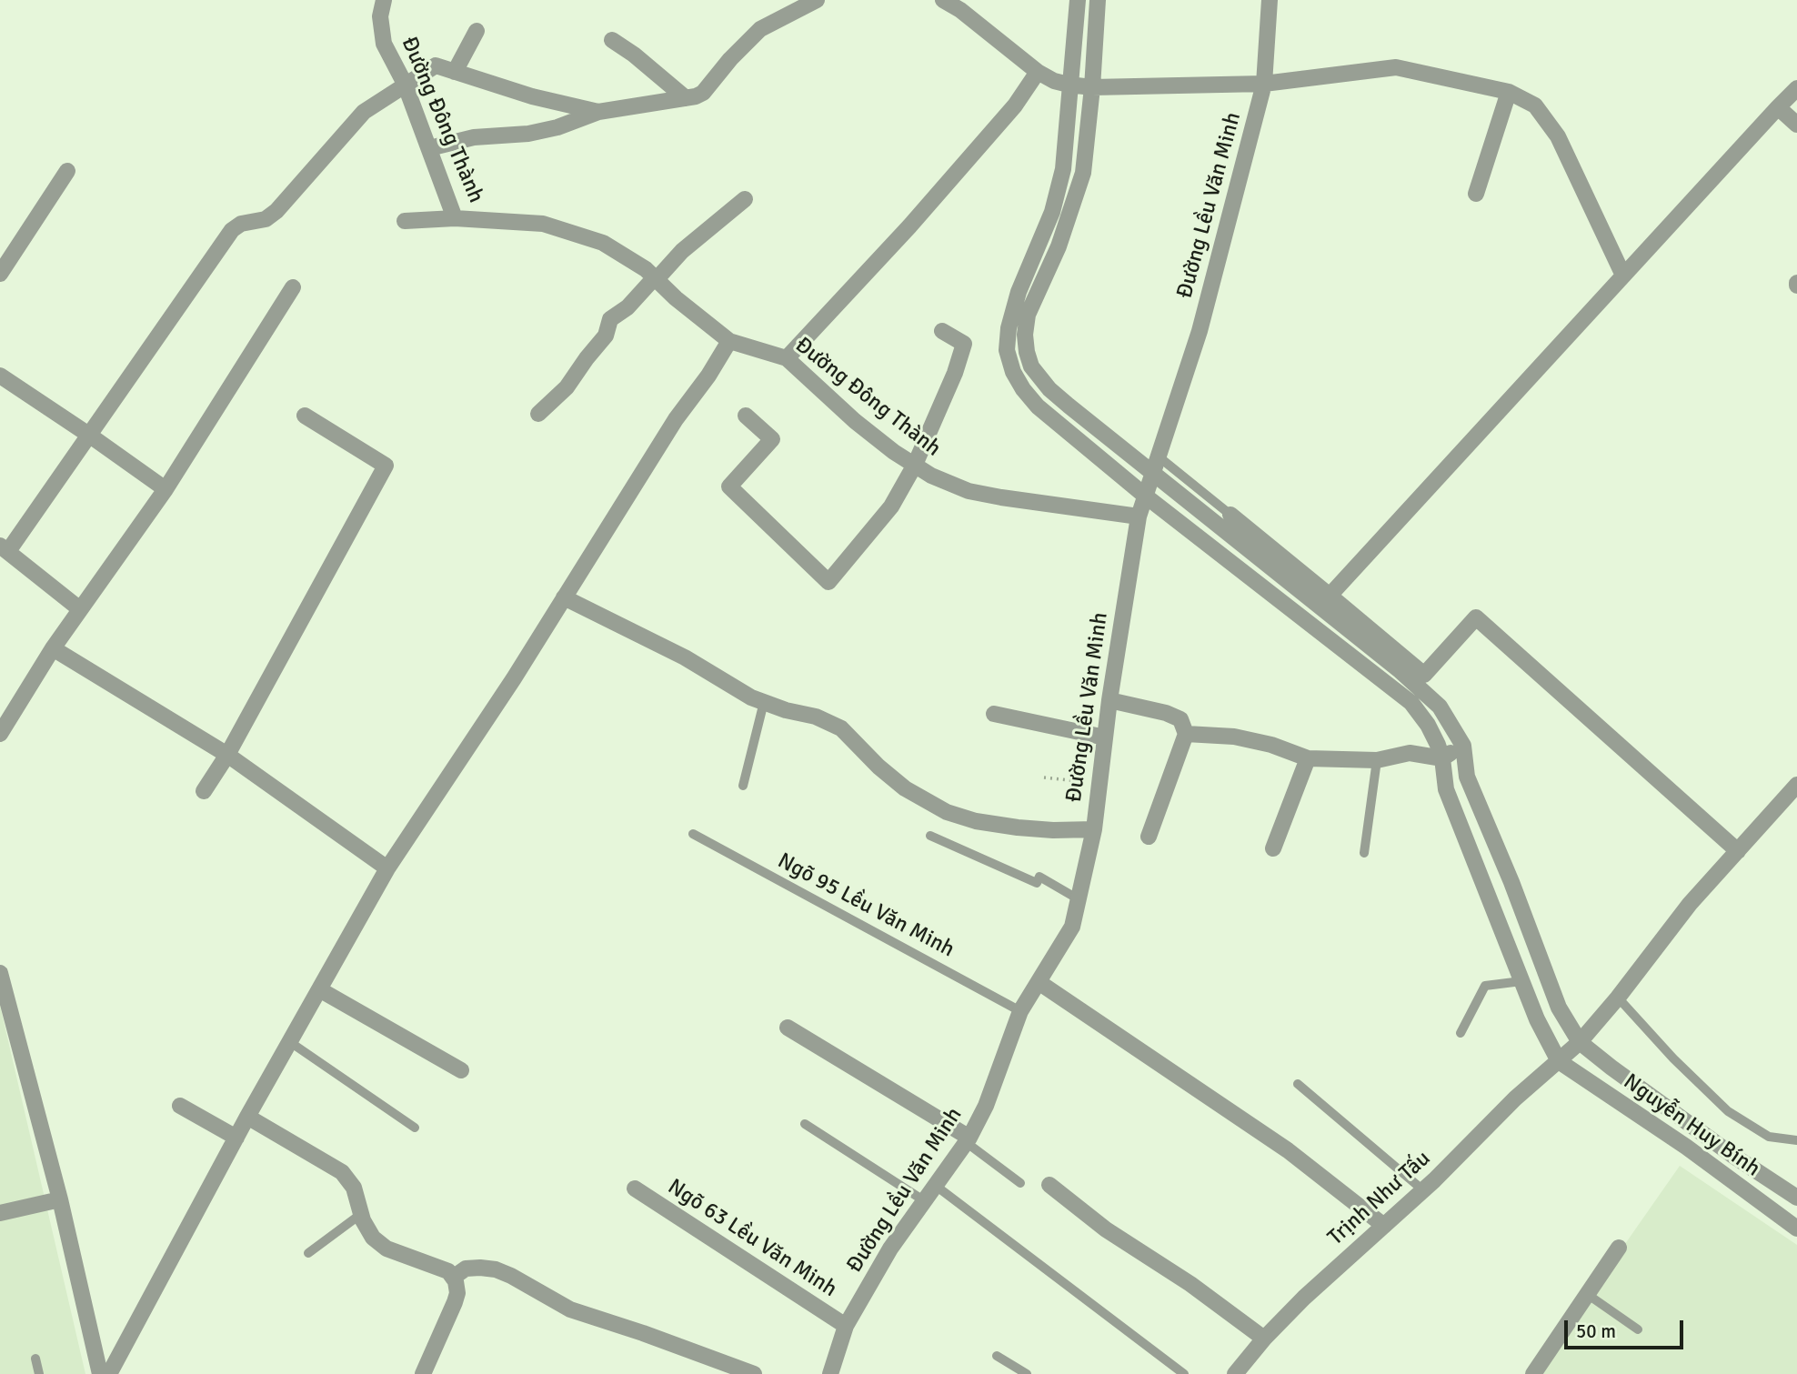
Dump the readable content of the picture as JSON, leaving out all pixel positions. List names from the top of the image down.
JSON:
{
  "streets": {
    "street": [
      "Đường Đông Thành",
      "Đường Lều Văn Minh",
      "Nguyễn Huy Bính",
      "Trịnh Như Tấu",
      "Ngõ 63 Lều Văn Minh"
    ],
    "lane": ["Ngõ 95 Lều Văn Minh"]
  },
  "crossings": [
    ["Đường Đông Thành", "Đường Lều Văn Minh"],
    ["Đường Lều Văn Minh", "Ngõ 95 Lều Văn Minh"],
    ["Đường Lều Văn Minh", "Ngõ 63 Lều Văn Minh"],
    ["Nguyễn Huy Bính", "Trịnh Như Tấu"]
  ],
  "scale_bar": "50 m"
}
